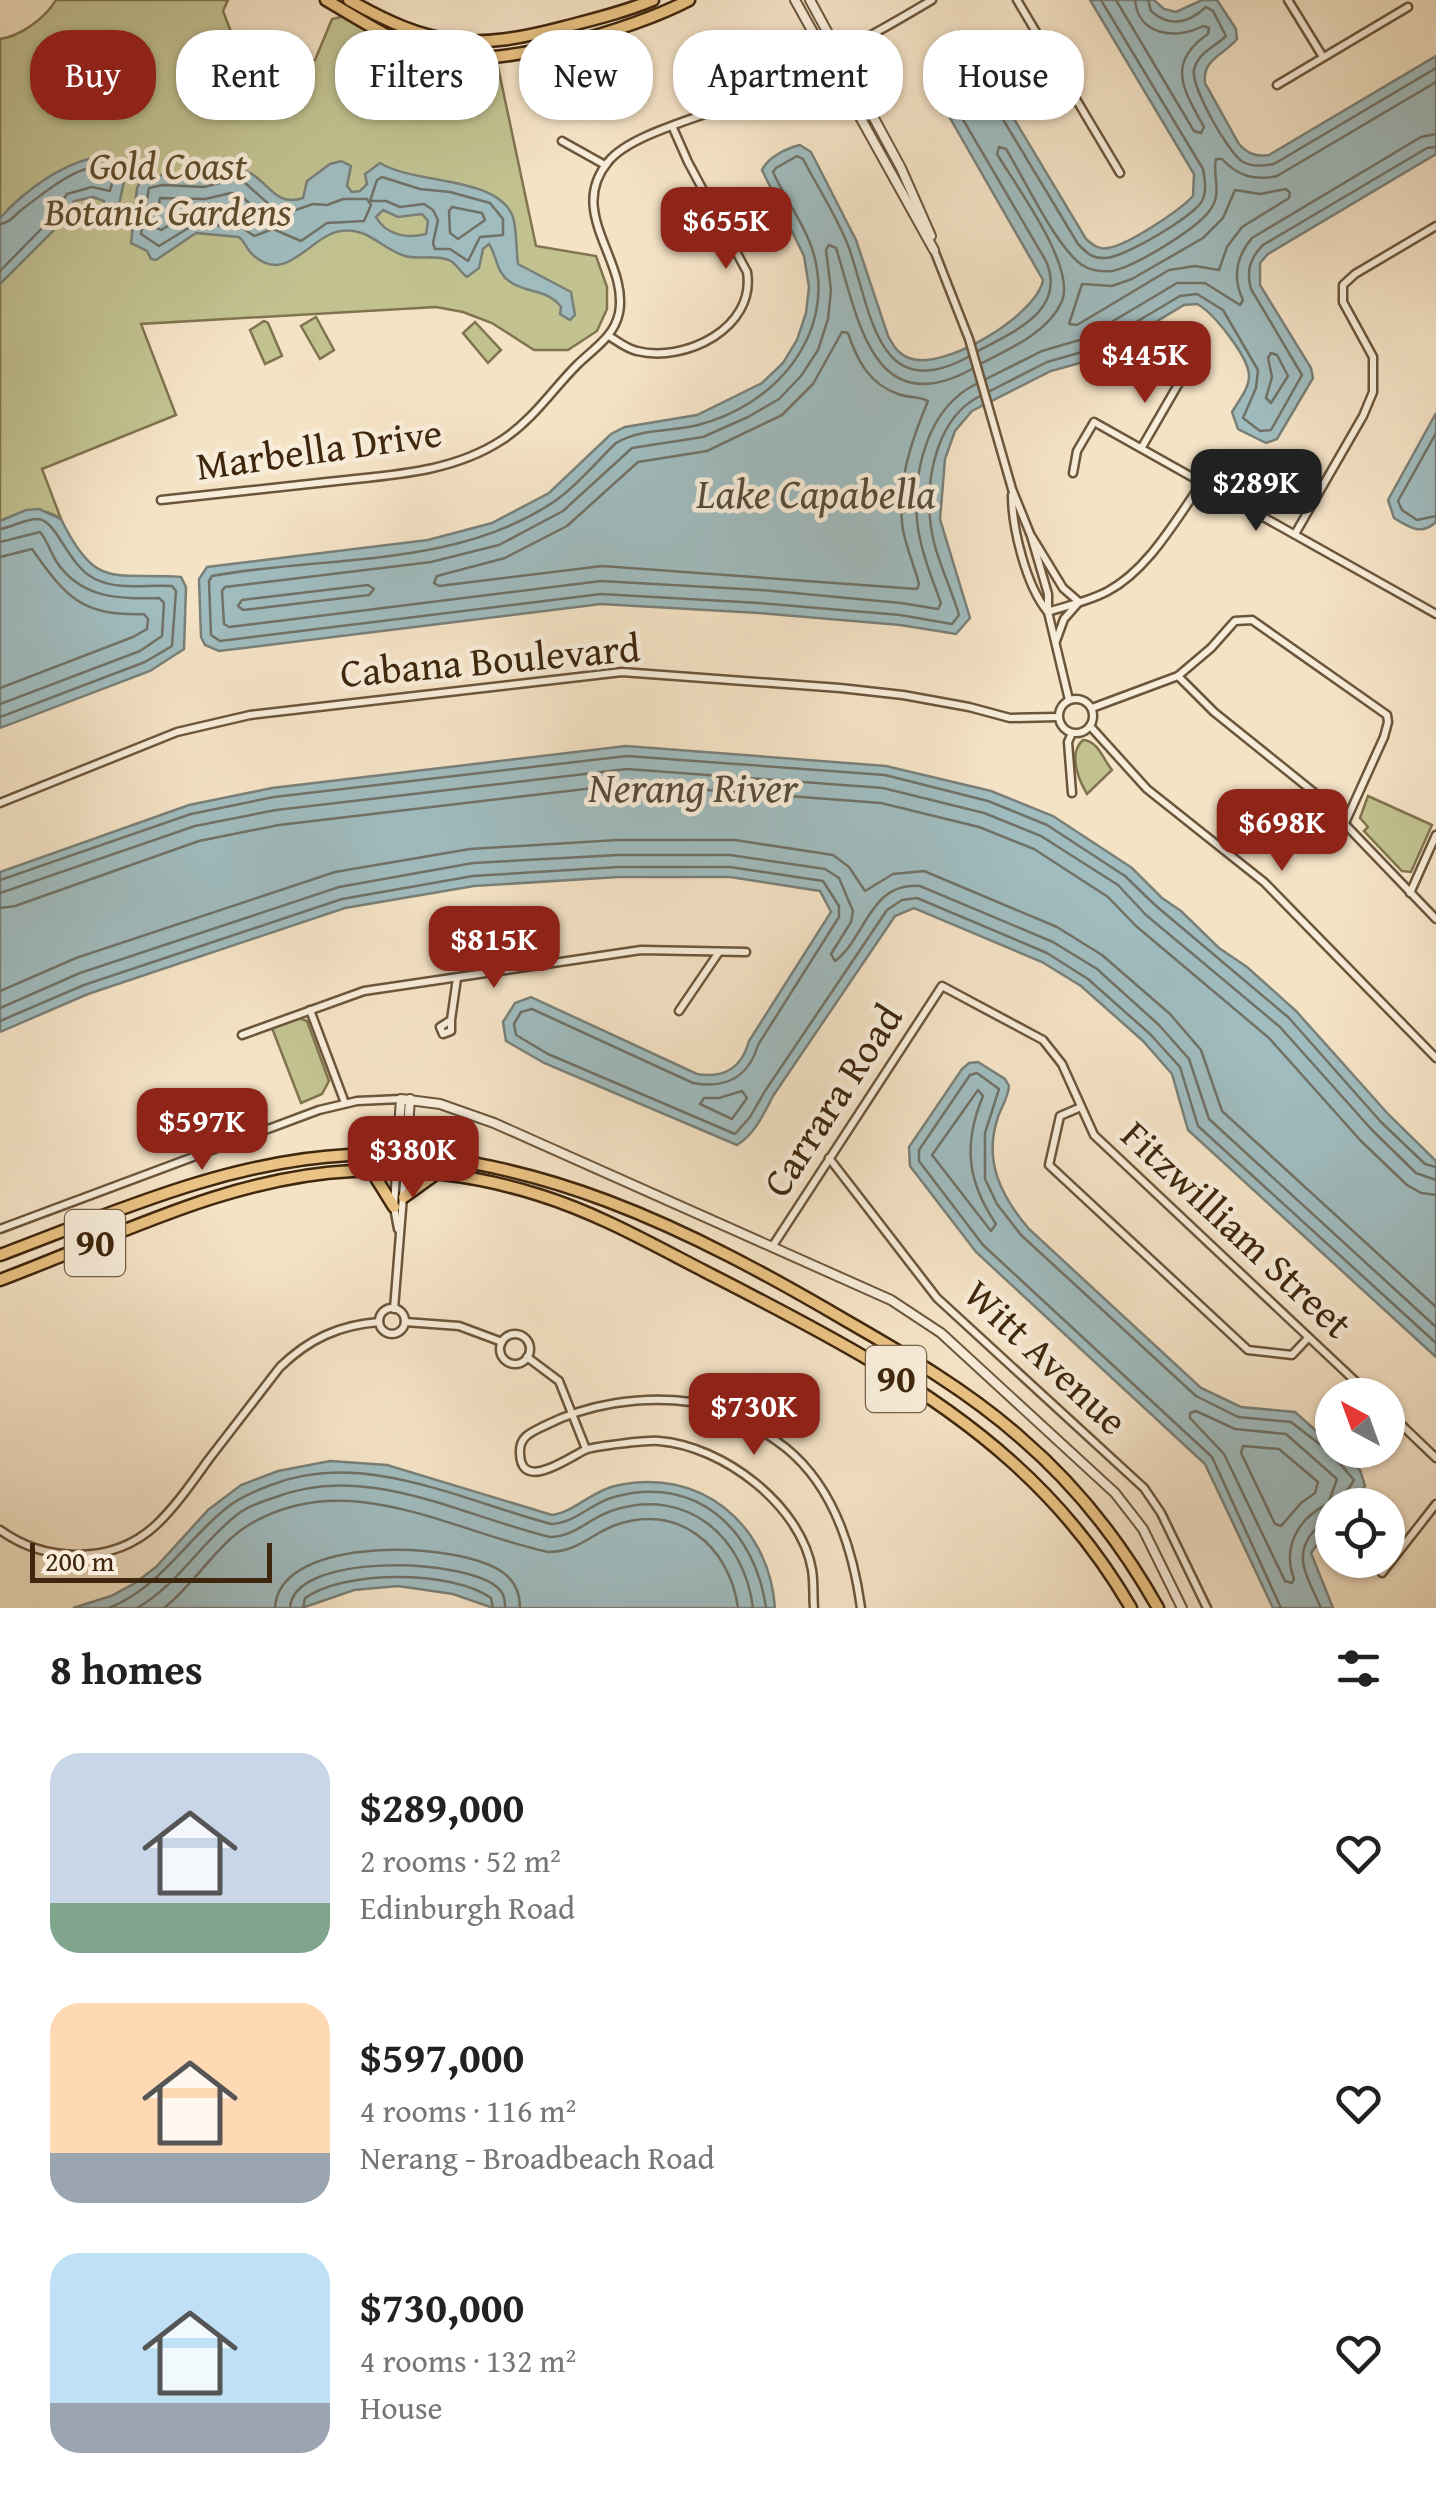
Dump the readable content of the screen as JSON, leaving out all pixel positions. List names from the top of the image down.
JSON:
{
  "streets": {
    "main road": ["90"],
    "street": [
      "Marbella Drive",
      "Cabana Boulevard",
      "Carrara Road",
      "Fitzwilliam Street",
      "Witt Avenue"
    ]
  },
  "crossings": [
    ["Carrara Road", "Fitzwilliam Street"],
    ["Carrara Road", "Witt Avenue"]
  ],
  "water": ["Lake Capabella", "Nerang River"],
  "parks": ["Gold Coast Botanic Gardens"],
  "scale_bar": "200 m",
  "north": "top left",
  "page": {
    "chip": [
      "Buy",
      "Rent",
      "Filters",
      "New",
      "Apartment",
      "House"
    ],
    "price": [
      "$655K",
      "$445K",
      "$289K",
      "$698K",
      "$815K",
      "$597K",
      "$380K",
      "$730K"
    ],
    "scale": "200 m",
    "heading": "8 homes",
    "list": [
      {
        "name": "$289,000",
        "note": "2 rooms · 52 m² · Edinburgh Road"
      },
      {
        "name": "$597,000",
        "note": "4 rooms · 116 m² · Nerang - Broadbeach Road"
      },
      {
        "name": "$730,000",
        "note": "4 rooms · 132 m² · House"
      }
    ]
  }
}
